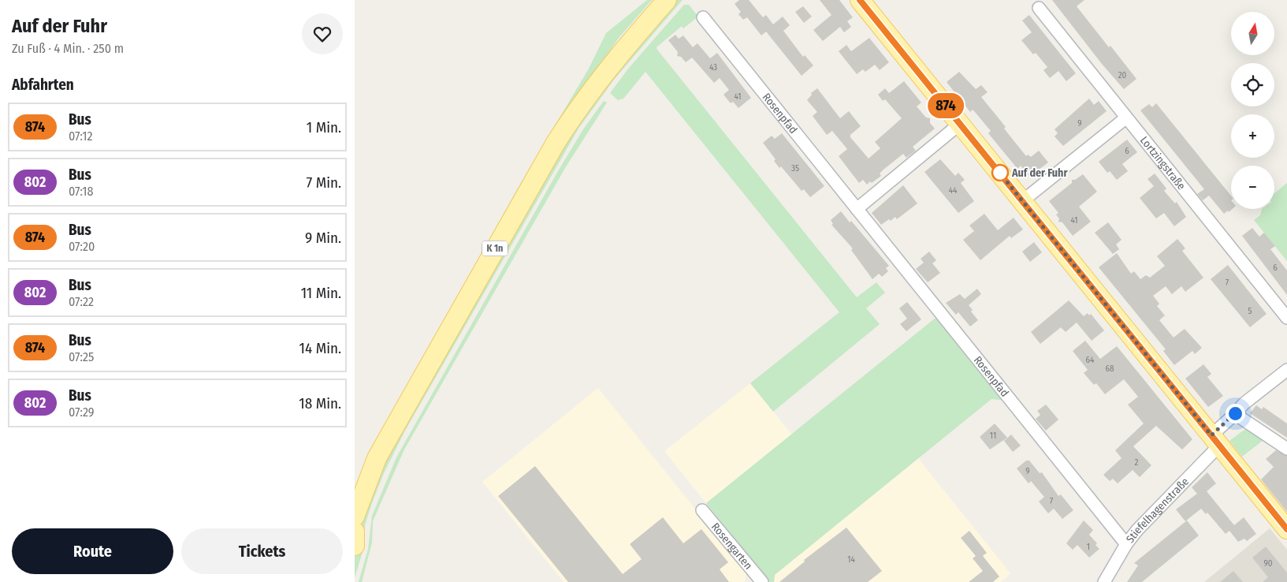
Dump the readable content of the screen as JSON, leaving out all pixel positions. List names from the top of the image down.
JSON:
{
  "streets": {
    "main road": ["K 1n"],
    "street": [
      "Rosenpfad",
      "Lortzingstraße",
      "Stiefelhagenstraße",
      "Rosengarten"
    ]
  },
  "crossings": [
    ["Rosenpfad", "Stiefelhagenstraße"]
  ],
  "places": ["Auf der Fuhr"],
  "lines": ["bus line 874"],
  "house_numbers": [
    "43",
    "20",
    "41",
    "9",
    "6",
    "35",
    "44",
    "41",
    "6",
    "7",
    "5",
    "64",
    "68",
    "11",
    "2",
    "9",
    "7",
    "1",
    "14",
    "90"
  ],
  "north": "top",
  "page": {
    "heading": [
      ["Auf der Fuhr", "Zu Fuß · 4 Min. · 250 m"],
      "Abfahrten"
    ],
    "on_map": "874",
    "map_buttons": ["+", "−"],
    "list": [
      {
        "mark": "874",
        "name": "Bus",
        "note": "07:12",
        "value": "1 Min."
      },
      {
        "mark": "802",
        "name": "Bus",
        "note": "07:18",
        "value": "7 Min."
      },
      {
        "mark": "874",
        "name": "Bus",
        "note": "07:20",
        "value": "9 Min."
      },
      {
        "mark": "802",
        "name": "Bus",
        "note": "07:22",
        "value": "11 Min."
      },
      {
        "mark": "874",
        "name": "Bus",
        "note": "07:25",
        "value": "14 Min."
      },
      {
        "mark": "802",
        "name": "Bus",
        "note": "07:29",
        "value": "18 Min."
      }
    ],
    "buttons": ["Route", "Tickets"]
  }
}
